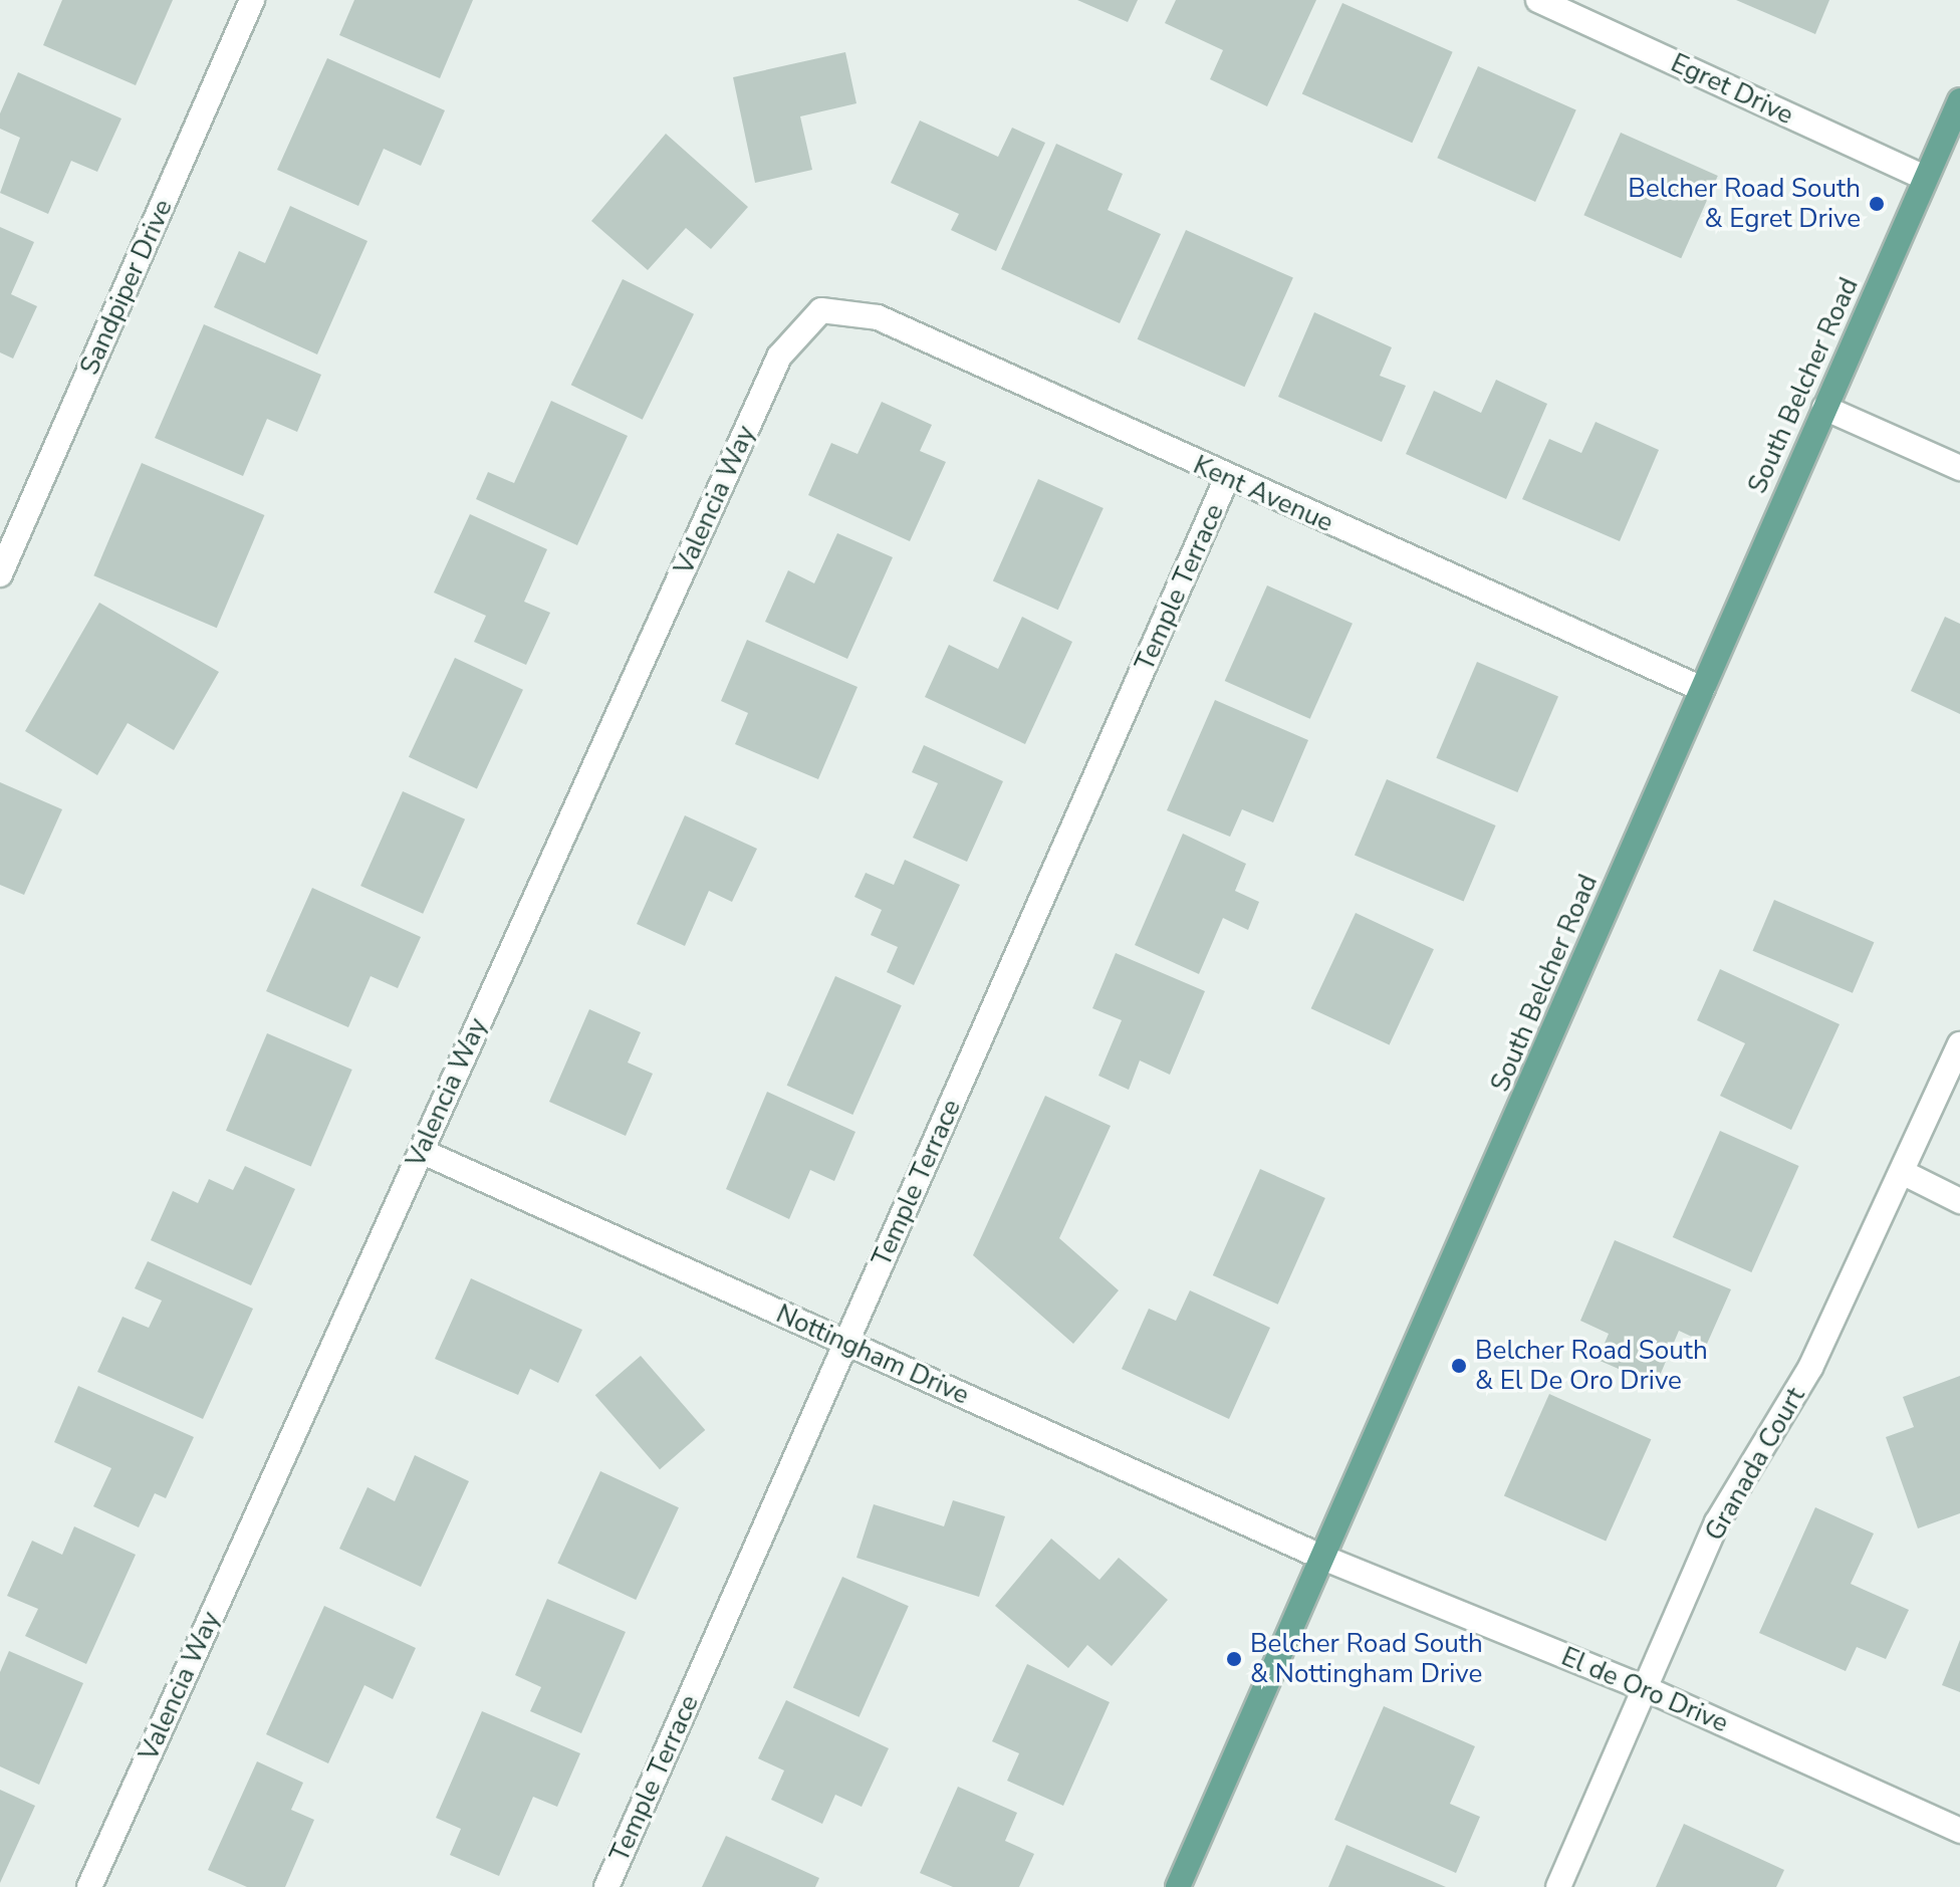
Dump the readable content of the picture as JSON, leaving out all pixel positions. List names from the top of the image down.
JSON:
{
  "streets": {
    "main road": ["South Belcher Road"],
    "street": [
      "Egret Drive",
      "Sandpiper Drive",
      "Kent Avenue",
      "Valencia Way",
      "Temple Terrace",
      "Nottingham Drive",
      "Granada Court",
      "El de Oro Drive"
    ]
  },
  "crossings": [
    ["Egret Drive", "South Belcher Road"],
    ["South Belcher Road", "Kent Avenue"],
    ["South Belcher Road", "Nottingham Drive"],
    ["South Belcher Road", "El de Oro Drive"],
    ["Kent Avenue", "Valencia Way"],
    ["Kent Avenue", "Temple Terrace"],
    ["Valencia Way", "Nottingham Drive"],
    ["Temple Terrace", "Nottingham Drive"],
    ["Nottingham Drive", "El de Oro Drive"],
    ["Granada Court", "El de Oro Drive"]
  ],
  "places": ["Belcher Road South & Egret Drive", "Belcher Road South & El De Oro Drive", "Belcher Road South & Nottingham Drive"]
}
